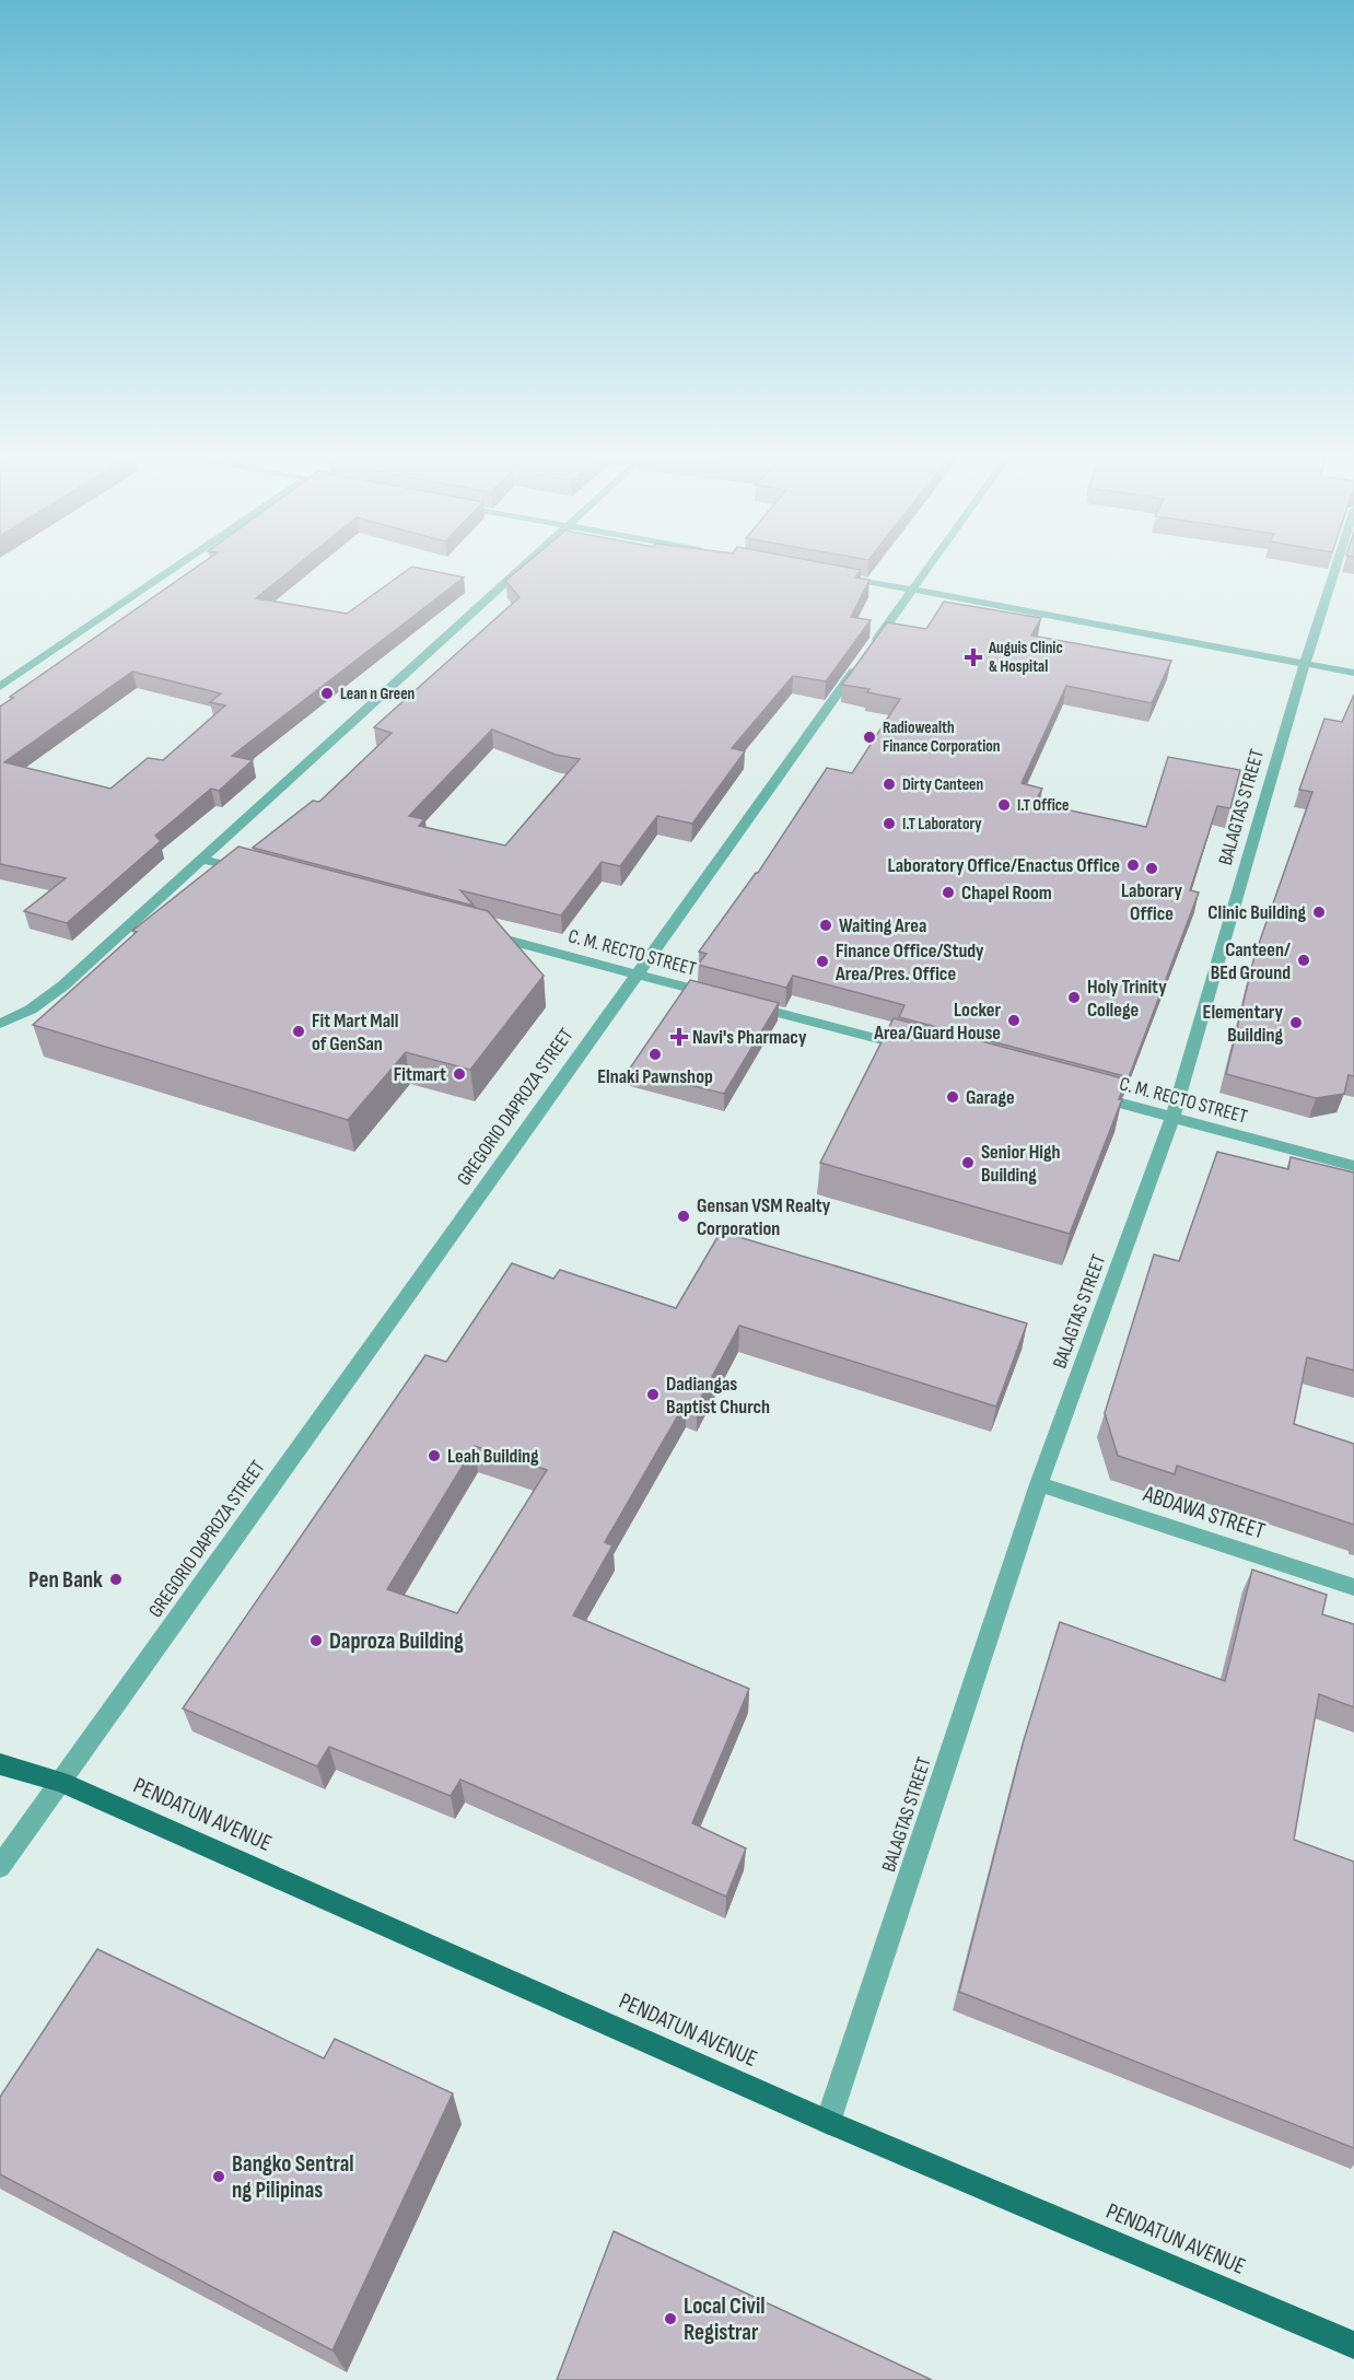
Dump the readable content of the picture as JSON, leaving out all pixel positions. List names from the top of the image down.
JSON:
{
  "streets": {
    "main road": ["PENDATUN AVENUE"],
    "street": [
      "BALAGTAS STREET",
      "C. M. RECTO STREET",
      "GREGORIO DAPROZA STREET",
      "ABDAWA STREET"
    ]
  },
  "crossings": [
    ["BALAGTAS STREET", "C. M. RECTO STREET"],
    ["BALAGTAS STREET", "ABDAWA STREET"],
    ["BALAGTAS STREET", "PENDATUN AVENUE"],
    ["C. M. RECTO STREET", "GREGORIO DAPROZA STREET"],
    ["GREGORIO DAPROZA STREET", "PENDATUN AVENUE"]
  ],
  "places": {
    "health": ["Auguis Clinic & Hospital", "Navi's Pharmacy"],
    "other": [
      "Lean n Green",
      "Radiowealth Finance Corporation",
      "Dirty Canteen",
      "I.T Office",
      "I.T Laboratory",
      "Laboratory Office/Enactus Office",
      "Laborary Office",
      "Chapel Room",
      "Clinic Building",
      "Waiting Area",
      "Canteen/ BEd Ground",
      "Finance Office/Study Area/Pres. Office",
      "Holy Trinity College",
      "Locker Area/Guard House",
      "Elementary Building",
      "Fit Mart Mall of GenSan",
      "Elnaki Pawnshop",
      "Fitmart",
      "Garage",
      "Senior High Building",
      "Gensan VSM Realty Corporation",
      "Dadiangas Baptist Church",
      "Leah Building",
      "Pen Bank",
      "Daproza Building",
      "Bangko Sentral ng Pilipinas",
      "Local Civil Registrar"
    ]
  }
}
